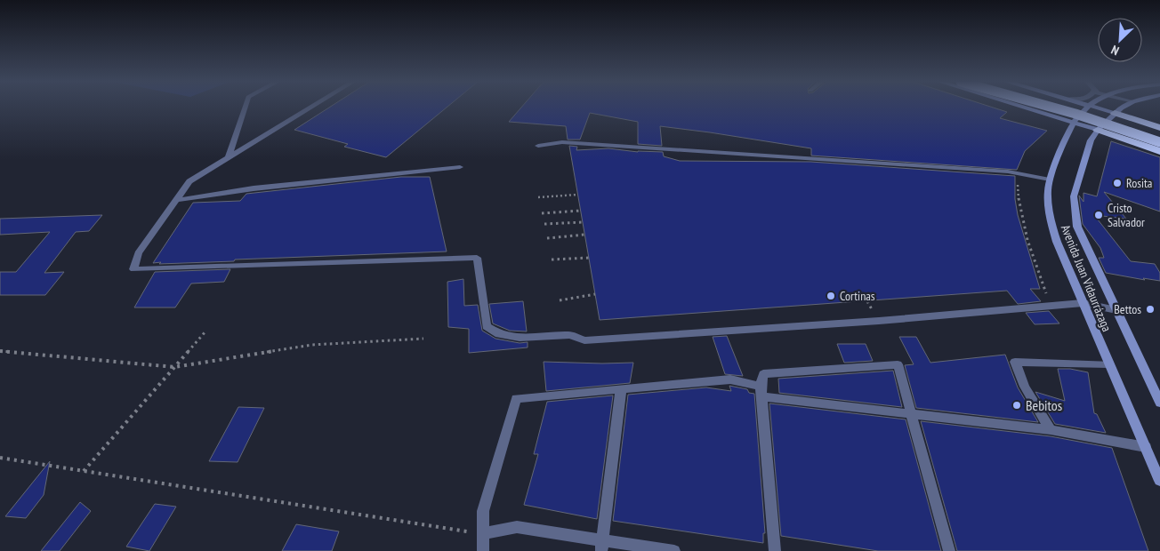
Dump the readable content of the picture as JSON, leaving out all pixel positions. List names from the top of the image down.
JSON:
{
  "streets": {
    "main road": ["Avenida Juan Vidaurrázaga"]
  },
  "places": [
    "Rosita",
    "Cristo Salvador",
    "Cortinas",
    "Bettos",
    "Bebitos"
  ],
  "north": "bottom left"
}
